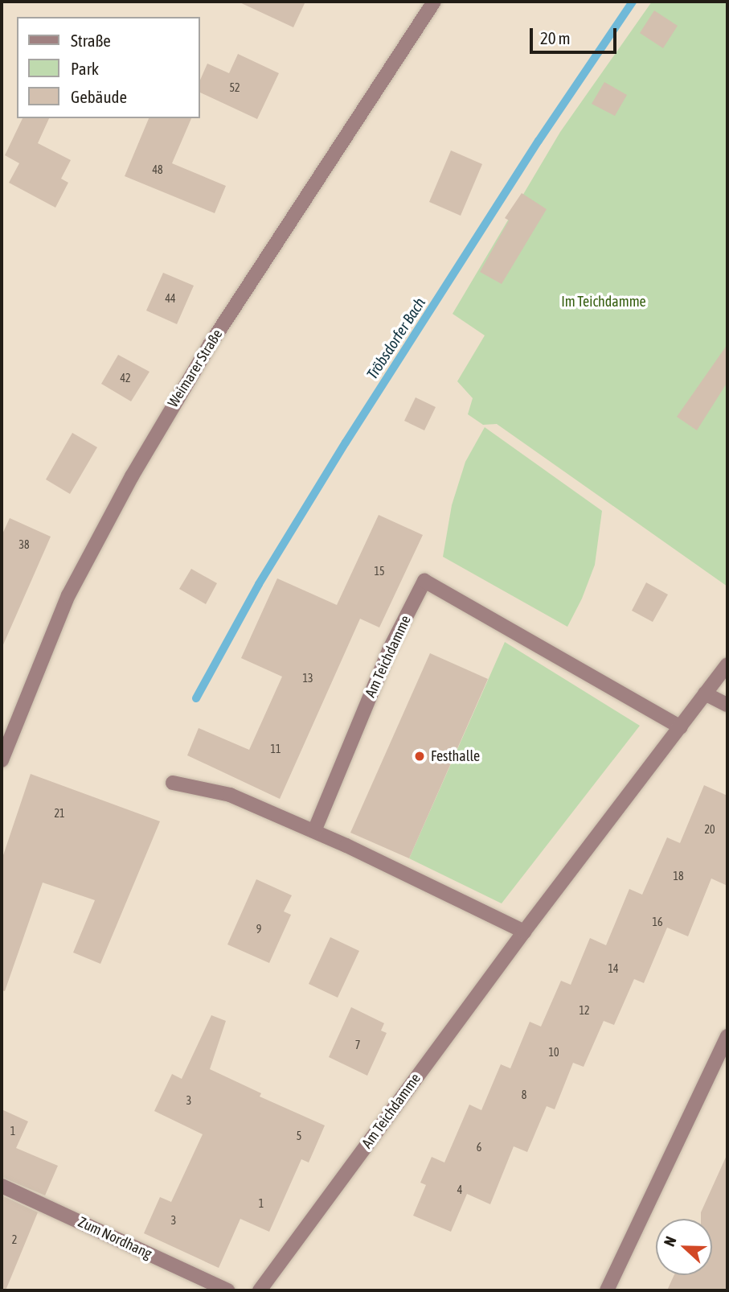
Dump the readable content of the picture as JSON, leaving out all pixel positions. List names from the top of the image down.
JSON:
{
  "streets": {
    "street": ["Weimarer Straße", "Am Teichdamme", "Zum Nordhang"]
  },
  "water": ["Tröbsdorfer Bach"],
  "parks": ["Im Teichdamme"],
  "places": ["Festhalle"],
  "house_numbers": [
    "52",
    "48",
    "44",
    "42",
    "38",
    "15",
    "13",
    "11",
    "21",
    "20",
    "18",
    "16",
    "9",
    "14",
    "12",
    "7",
    "10",
    "8",
    "3",
    "1",
    "5",
    "6",
    "4",
    "1",
    "3",
    "2"
  ],
  "legend": ["Straße", "Park", "Gebäude"],
  "scale_bar": "20 m",
  "north": "left"
}
